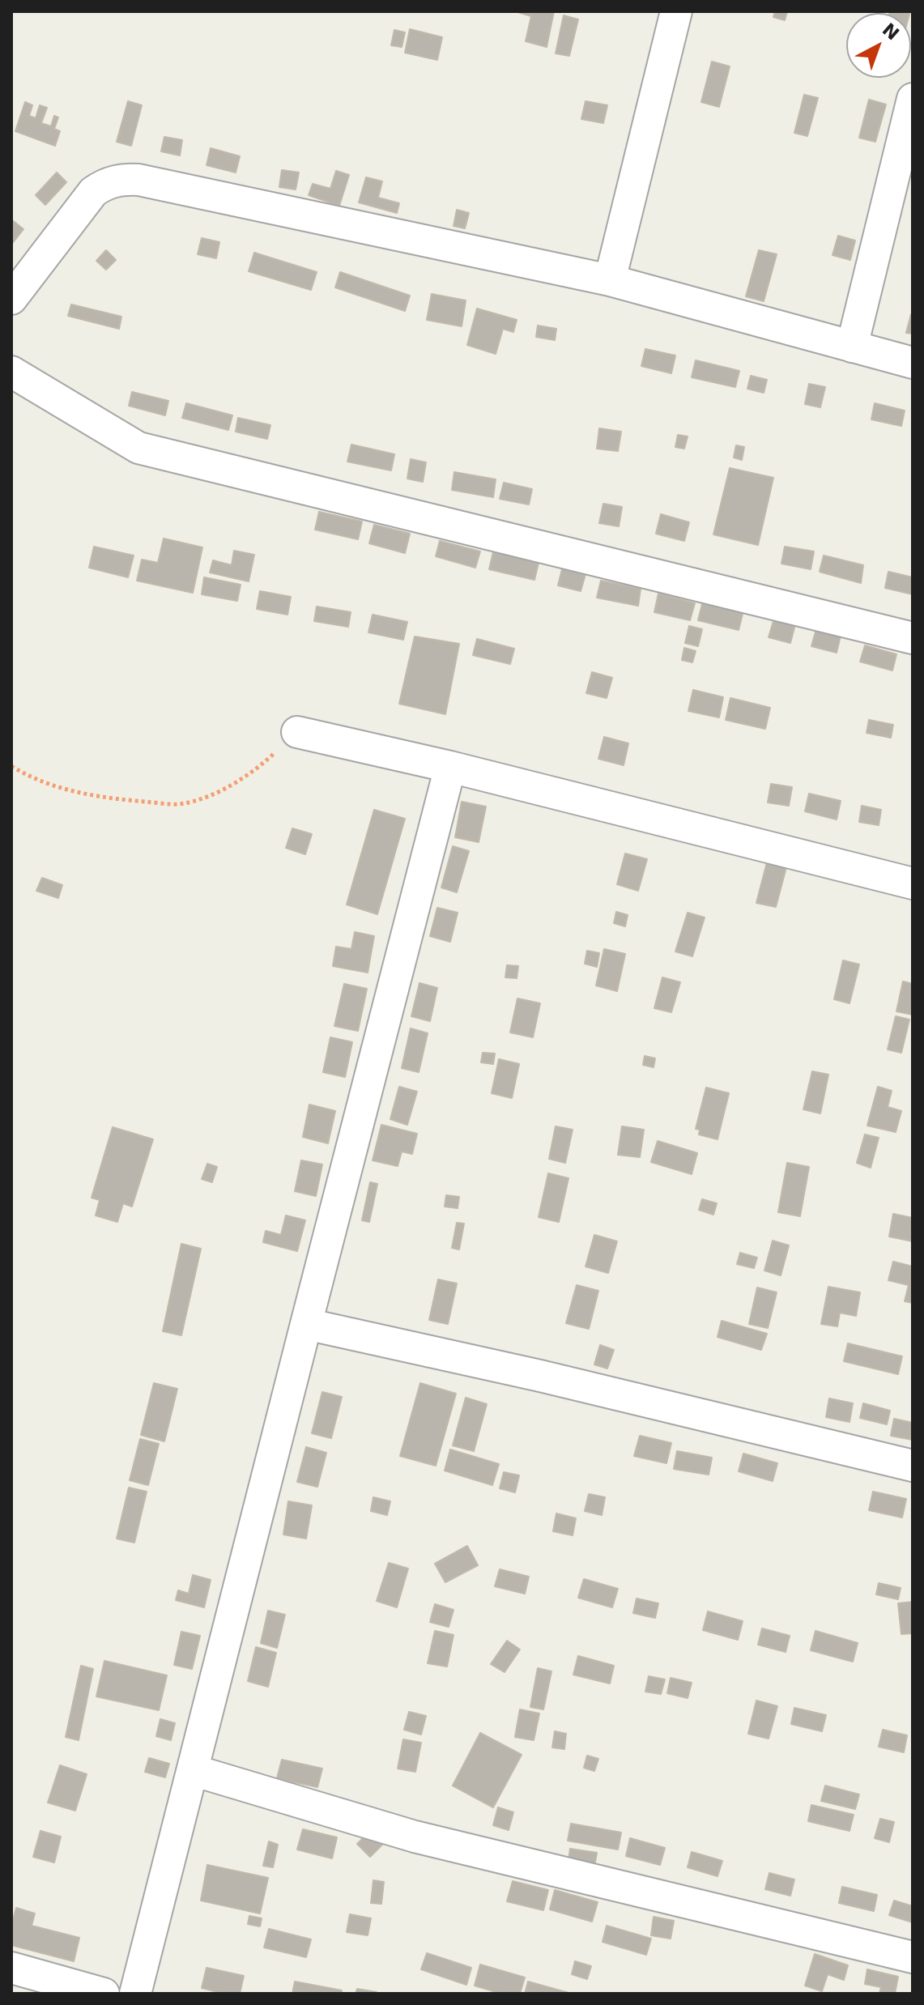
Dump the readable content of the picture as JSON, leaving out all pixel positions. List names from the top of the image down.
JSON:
{
  "north": "top right"
}
